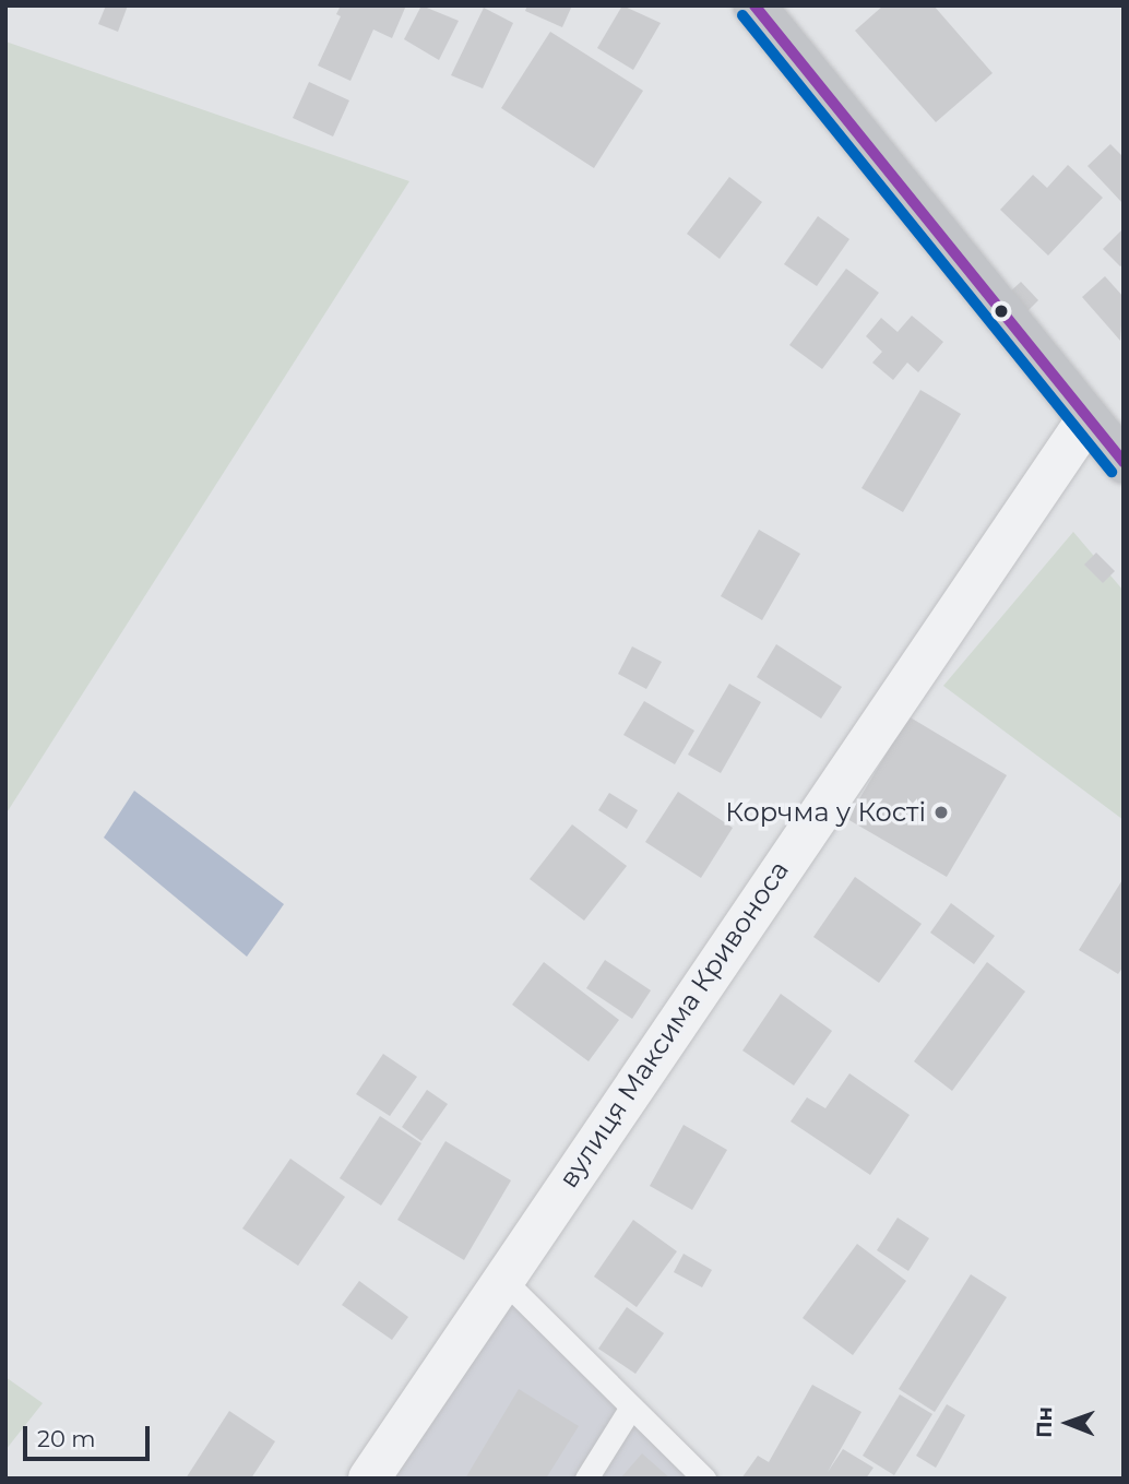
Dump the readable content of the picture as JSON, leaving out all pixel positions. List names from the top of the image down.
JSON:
{
  "streets": {
    "street": ["вулиця Максима Кривоноса"]
  },
  "places": ["Корчма у Кості"],
  "scale_bar": "20 m",
  "north": "left"
}
